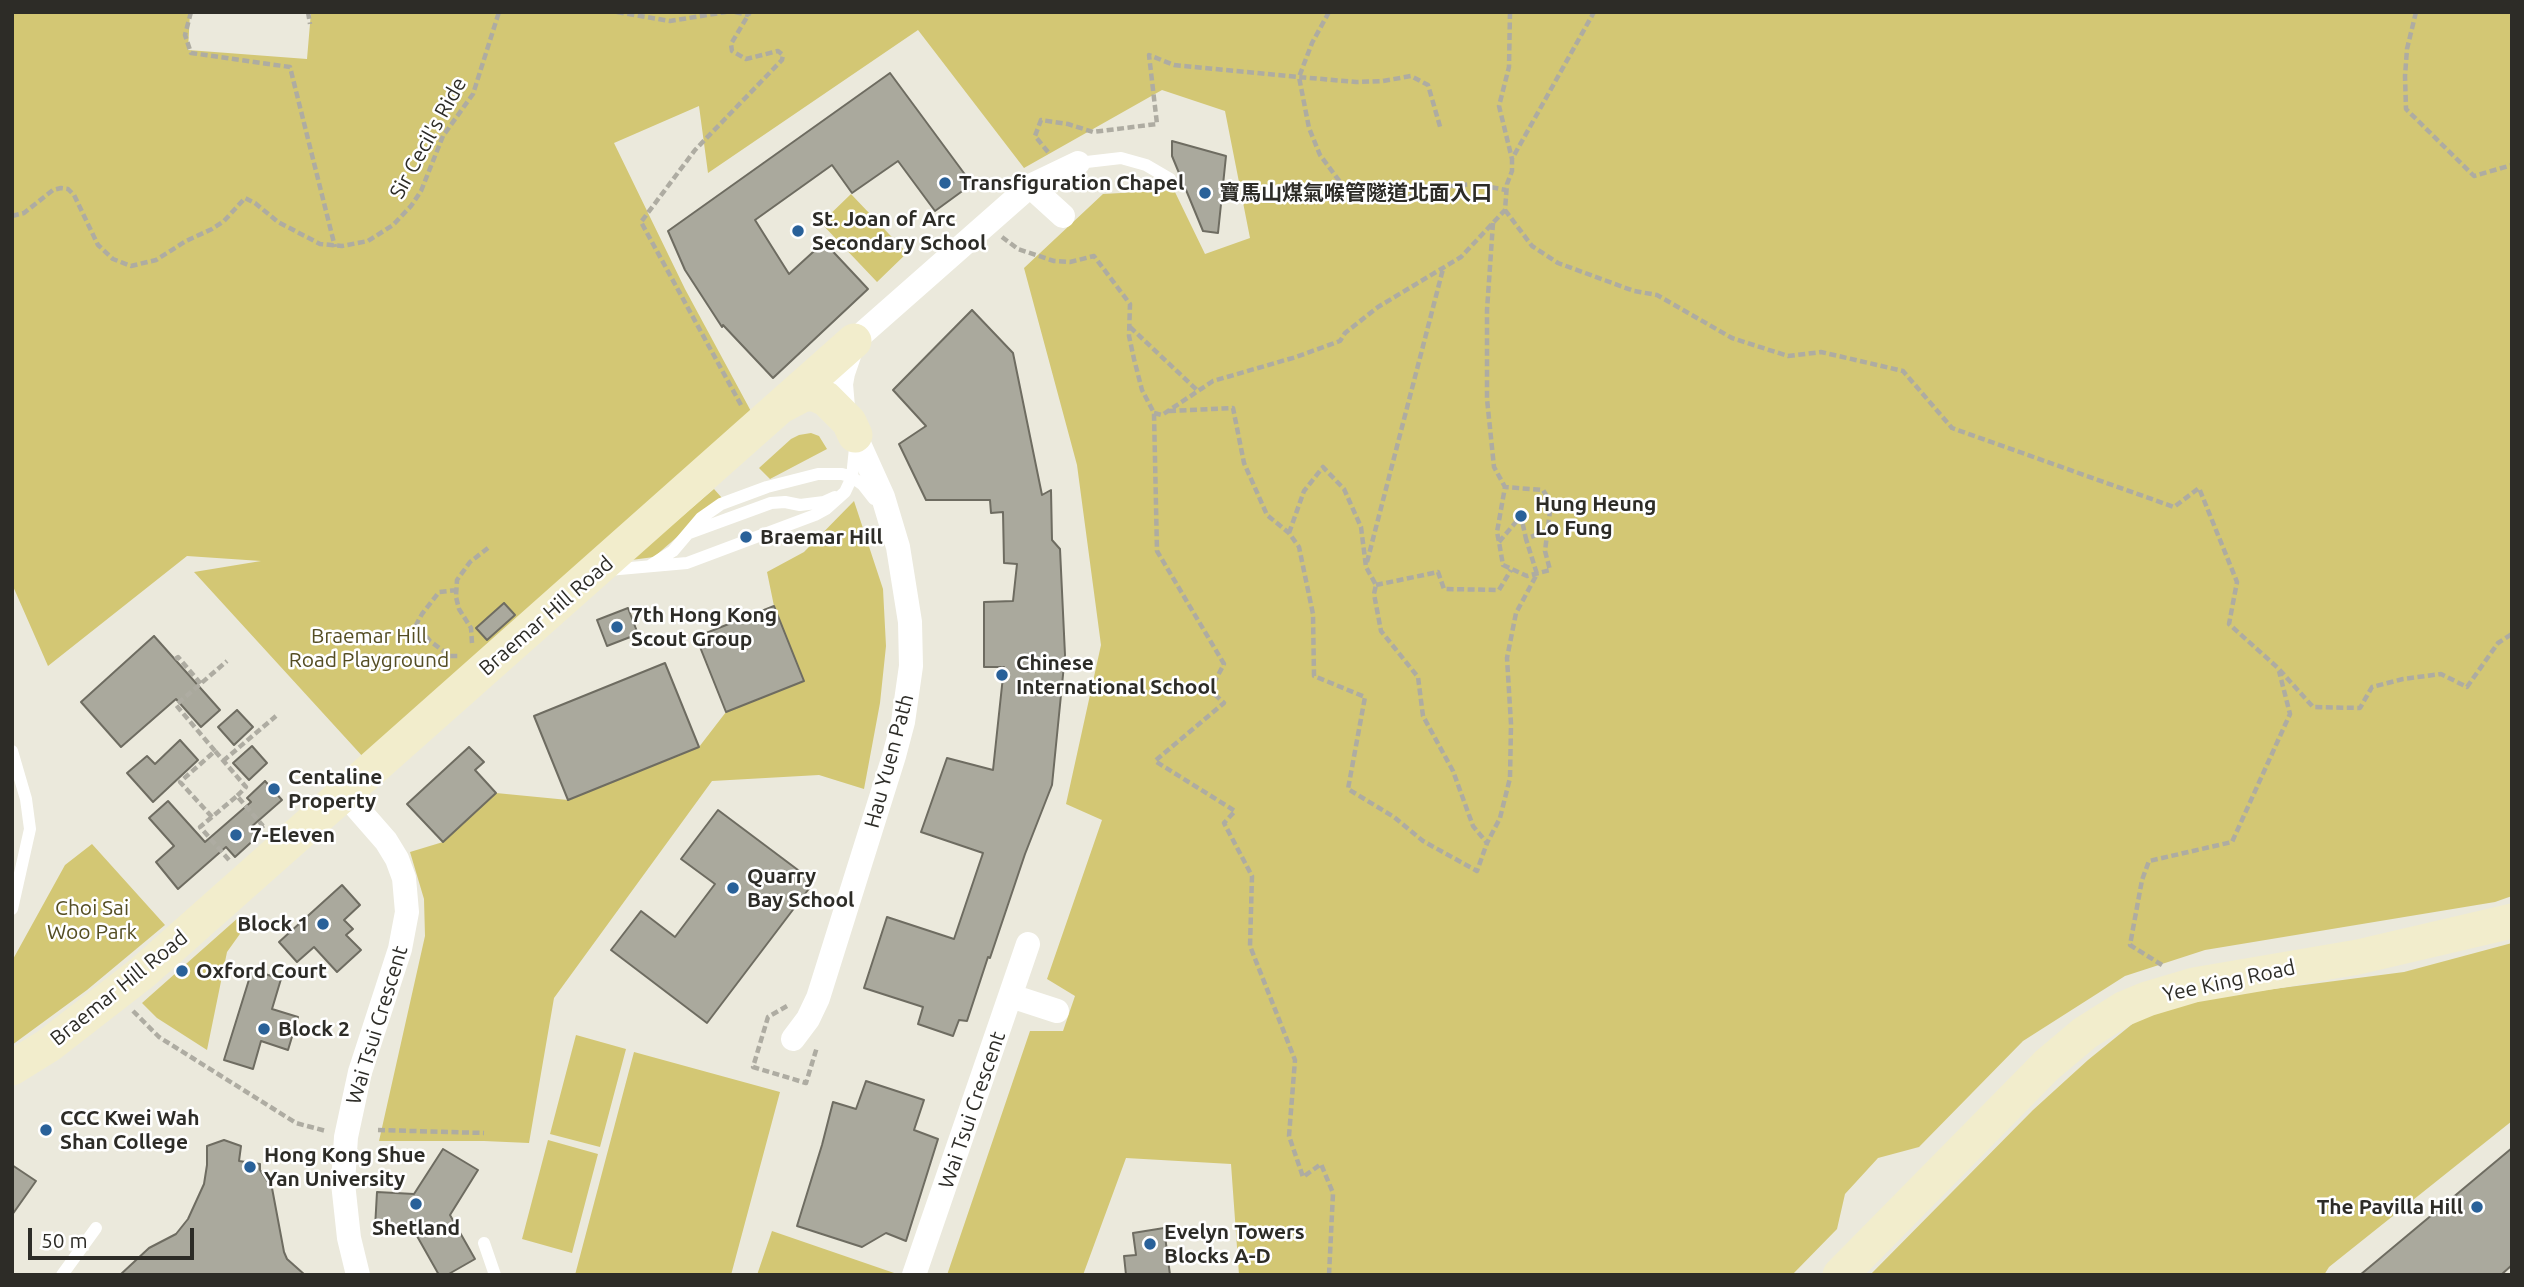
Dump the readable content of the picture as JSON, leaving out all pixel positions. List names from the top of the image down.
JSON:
{
  "streets": {
    "street": [
      "Braemar Hill Road",
      "Hau Yuen Path",
      "Yee King Road",
      "Wai Tsui Crescent"
    ],
    "path": ["Sir Cecil's Ride"]
  },
  "crossings": [
    ["Braemar Hill Road", "Hau Yuen Path"],
    ["Braemar Hill Road", "Wai Tsui Crescent"]
  ],
  "parks": ["Braemar Hill Road Playground", "Choi Sai Woo Park"],
  "places": [
    "Transfiguration Chapel",
    "寶馬山煤氣喉管隧道北面入口",
    "St. Joan of Arc Secondary School",
    "Hung Heung Lo Fung",
    "Braemar Hill",
    "7th Hong Kong Scout Group",
    "Chinese International School",
    "Centaline Property",
    "7-Eleven",
    "Quarry Bay School",
    "Block 1",
    "Oxford Court",
    "Block 2",
    "CCC Kwei Wah Shan College",
    "Hong Kong Shue Yan University",
    "Shetland",
    "The Pavilla Hill",
    "Evelyn Towers Blocks A-D"
  ],
  "scale_bar": "50 m"
}
